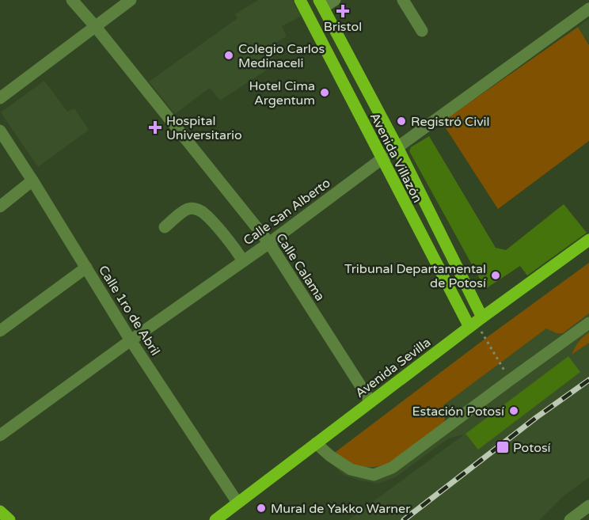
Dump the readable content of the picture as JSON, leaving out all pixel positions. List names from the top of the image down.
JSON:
{
  "streets": {
    "main road": ["Avenida Villazón", "Avenida Sevilla"],
    "street": ["Calle San Alberto", "Calle Calama", "Calle 1ro de Abril"]
  },
  "crossings": [
    ["Avenida Villazón", "Calle San Alberto"],
    ["Avenida Villazón", "Avenida Sevilla"],
    ["Calle San Alberto", "Calle Calama"],
    ["Calle San Alberto", "Calle 1ro de Abril"],
    ["Calle Calama", "Avenida Sevilla"],
    ["Calle 1ro de Abril", "Avenida Sevilla"]
  ],
  "places": {
    "health": ["Bristol", "Hospital Universitario"],
    "other": [
      "Colegio Carlos Medinaceli",
      "Hotel Cima Argentum",
      "Registró Civil",
      "Tribunal Departamental de Potosí",
      "Estación Potosí",
      "Mural de Yakko Warner"
    ],
    "transit": ["Potosí"]
  }
}
